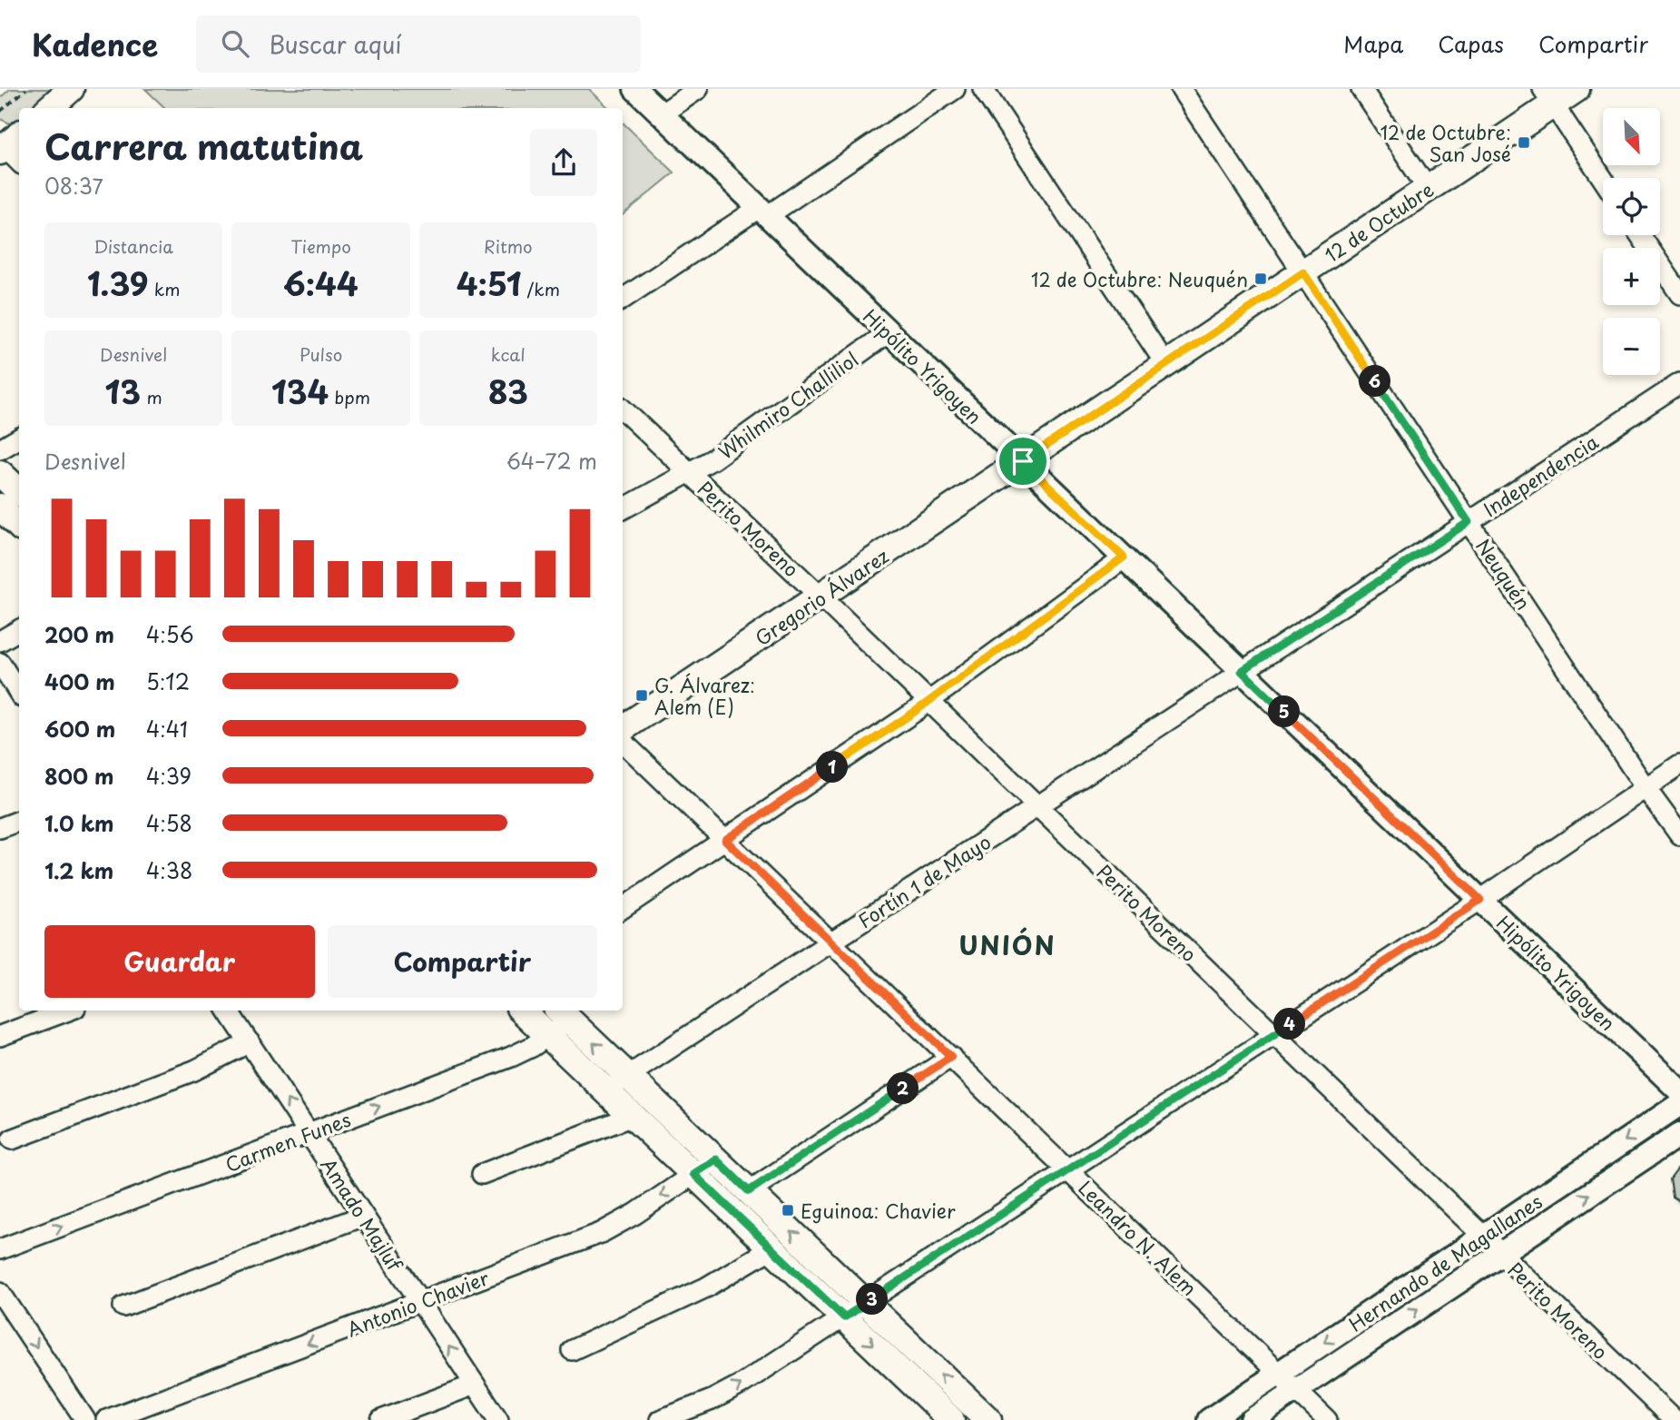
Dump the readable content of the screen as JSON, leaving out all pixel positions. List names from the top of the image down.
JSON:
{
  "streets": {
    "main road": ["12 de Octubre", "Gregorio Álvarez"],
    "street": [
      "Hipólito Yrigoyen",
      "Whilmiro Challiliol",
      "Independencia",
      "Perito Moreno",
      "Neuquén",
      "Fortín 1 de Mayo",
      "Carmen Funes",
      "Amado Majluf",
      "Leandro N. Alem",
      "Hernando de Magallanes",
      "Antonio Chavier"
    ]
  },
  "crossings": [
    ["12 de Octubre", "Hipólito Yrigoyen"],
    ["12 de Octubre", "Neuquén"],
    ["12 de Octubre", "Gregorio Álvarez"],
    ["Hipólito Yrigoyen", "Whilmiro Challiliol"],
    ["Hipólito Yrigoyen", "Independencia"],
    ["Hipólito Yrigoyen", "Gregorio Álvarez"],
    ["Hipólito Yrigoyen", "Fortín 1 de Mayo"],
    ["Whilmiro Challiliol", "Perito Moreno"],
    ["Independencia", "Neuquén"],
    ["Independencia", "Fortín 1 de Mayo"],
    ["Perito Moreno", "Gregorio Álvarez"],
    ["Perito Moreno", "Fortín 1 de Mayo"],
    ["Perito Moreno", "Hernando de Magallanes"],
    ["Fortín 1 de Mayo", "Leandro N. Alem"],
    ["Carmen Funes", "Amado Majluf"],
    ["Amado Majluf", "Antonio Chavier"],
    ["Leandro N. Alem", "Hernando de Magallanes"]
  ],
  "one_way": ["Amado Majluf"],
  "districts": ["UNIÓN"],
  "places": {
    "transit": [
      "12 de Octubre: San José",
      "12 de Octubre: Neuquén",
      "G. Álvarez: Alem (E)",
      "Eguinoa: Chavier"
    ]
  },
  "north": "bottom right",
  "page": {
    "header": "Kadence",
    "search": "Buscar aquí",
    "nav": ["Mapa", "Capas", "Compartir"],
    "map_buttons": ["+", "−"],
    "heading": ["Carrera matutina", "08:37"],
    "stats": [
      ["Distancia", "1.39 km"],
      ["Tiempo", "6:44"],
      ["Ritmo", "4:51 /km"],
      ["Desnivel", "13 m"],
      ["Pulso", "134 bpm"],
      ["kcal", "83"]
    ],
    "pins": [
      "6",
      "5",
      "1",
      "4",
      "2",
      "3"
    ],
    "chart": ["Desnivel", "64–72 m"],
    "list": [
      {
        "name": "200 m",
        "note": "4:56"
      },
      {
        "name": "400 m",
        "note": "5:12"
      },
      {
        "name": "600 m",
        "note": "4:41"
      },
      {
        "name": "800 m",
        "note": "4:39"
      },
      {
        "name": "1.0 km",
        "note": "4:58"
      },
      {
        "name": "1.2 km",
        "note": "4:38"
      }
    ],
    "buttons": ["Guardar", "Compartir"]
  }
}
